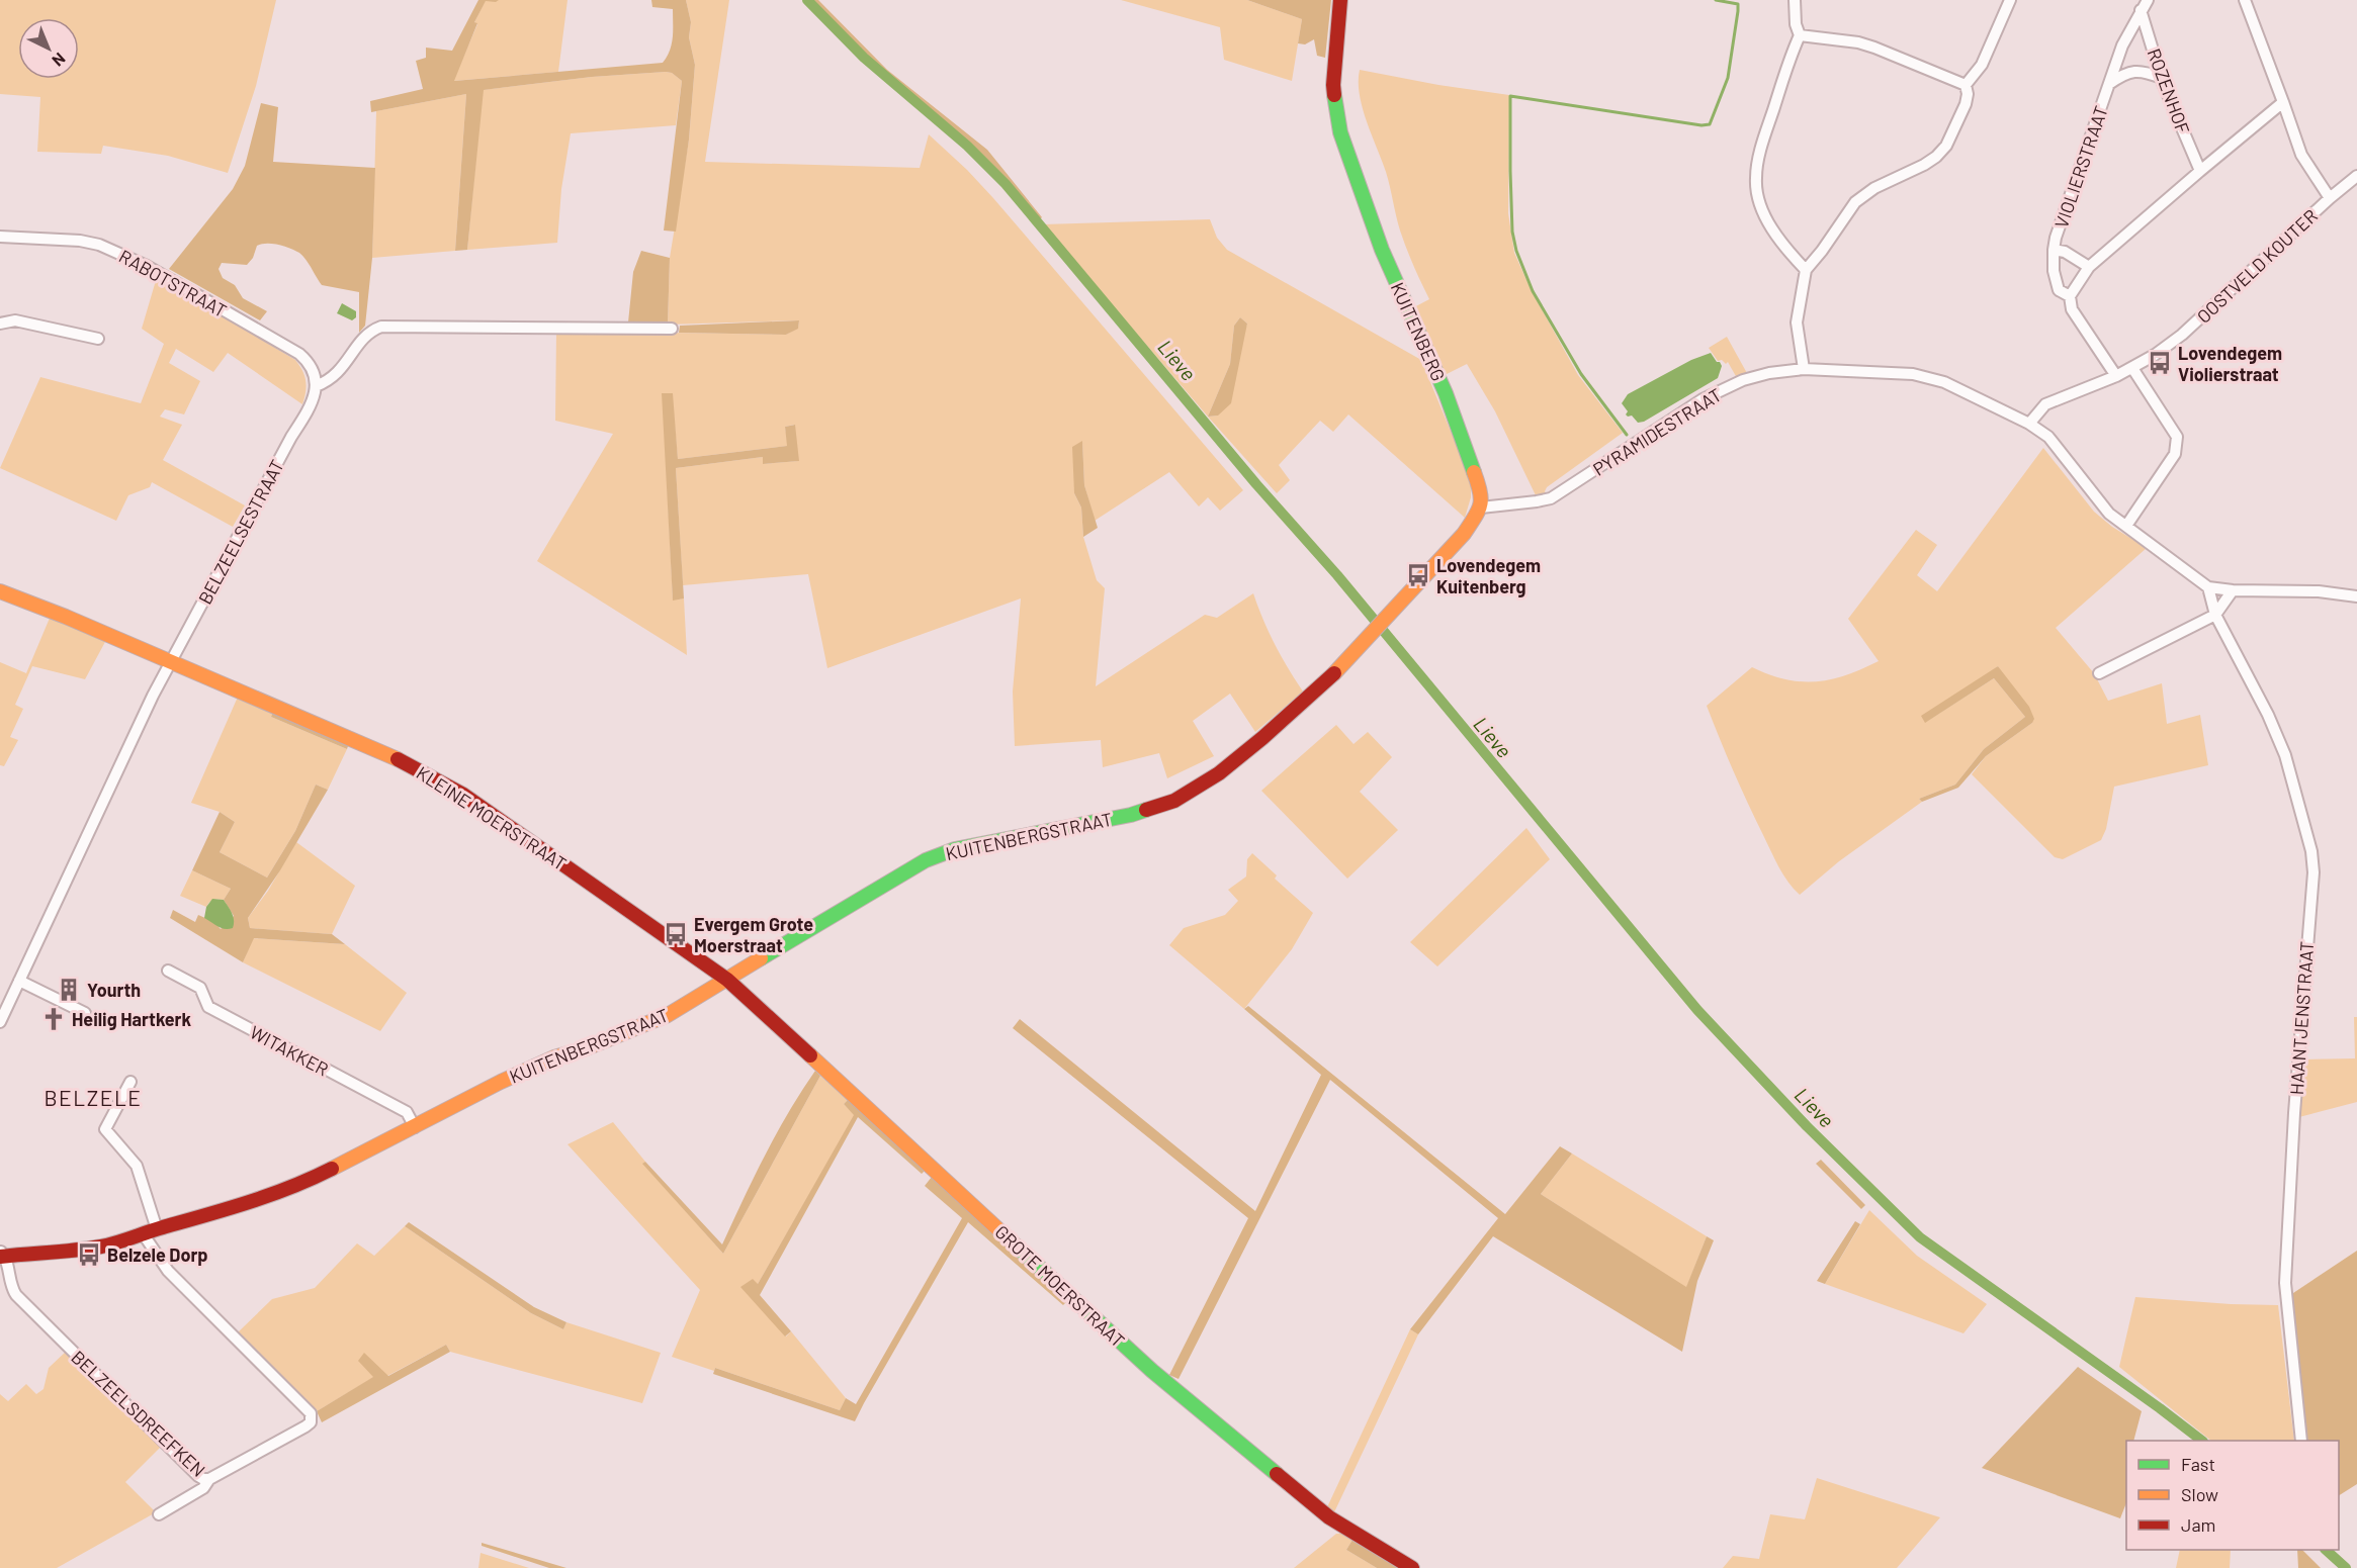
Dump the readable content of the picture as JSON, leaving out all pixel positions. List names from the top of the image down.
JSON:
{
  "streets": {
    "street": [
      "ROZENHOF",
      "VIOLIERSTRAAT",
      "OOSTVELD KOUTER",
      "RABOTSTRAAT",
      "KUITENBERG",
      "PYRAMIDESTRAAT",
      "BELZEELSESTRAAT",
      "KLEINE MOERSTRAAT",
      "KUITENBERGSTRAAT",
      "HAANTJENSTRAAT",
      "WITAKKER",
      "GROTE MOERSTRAAT",
      "BELZEELSDREEFKEN"
    ]
  },
  "crossings": [
    ["ROZENHOF", "VIOLIERSTRAAT"],
    ["OOSTVELD KOUTER", "PYRAMIDESTRAAT"],
    ["RABOTSTRAAT", "BELZEELSESTRAAT"],
    ["KUITENBERG", "PYRAMIDESTRAAT"],
    ["KUITENBERG", "KUITENBERGSTRAAT"],
    ["PYRAMIDESTRAAT", "KUITENBERGSTRAAT"],
    ["PYRAMIDESTRAAT", "HAANTJENSTRAAT"],
    ["BELZEELSESTRAAT", "KLEINE MOERSTRAAT"],
    ["KLEINE MOERSTRAAT", "KUITENBERGSTRAAT"],
    ["KLEINE MOERSTRAAT", "GROTE MOERSTRAAT"],
    ["KUITENBERGSTRAAT", "WITAKKER"],
    ["KUITENBERGSTRAAT", "GROTE MOERSTRAAT"],
    ["KUITENBERGSTRAAT", "BELZEELSDREEFKEN"]
  ],
  "districts": ["BELZELE"],
  "water": ["Lieve"],
  "places": {
    "bus stop": [
      "Lovendegem Violierstraat",
      "Lovendegem Kuitenberg",
      "Evergem Grote Moerstraat",
      "Belzele Dorp"
    ],
    "building": ["Yourth"],
    "church": ["Heilig Hartkerk"]
  },
  "legend": ["Fast", "Slow", "Jam"],
  "north": "bottom right"
}
